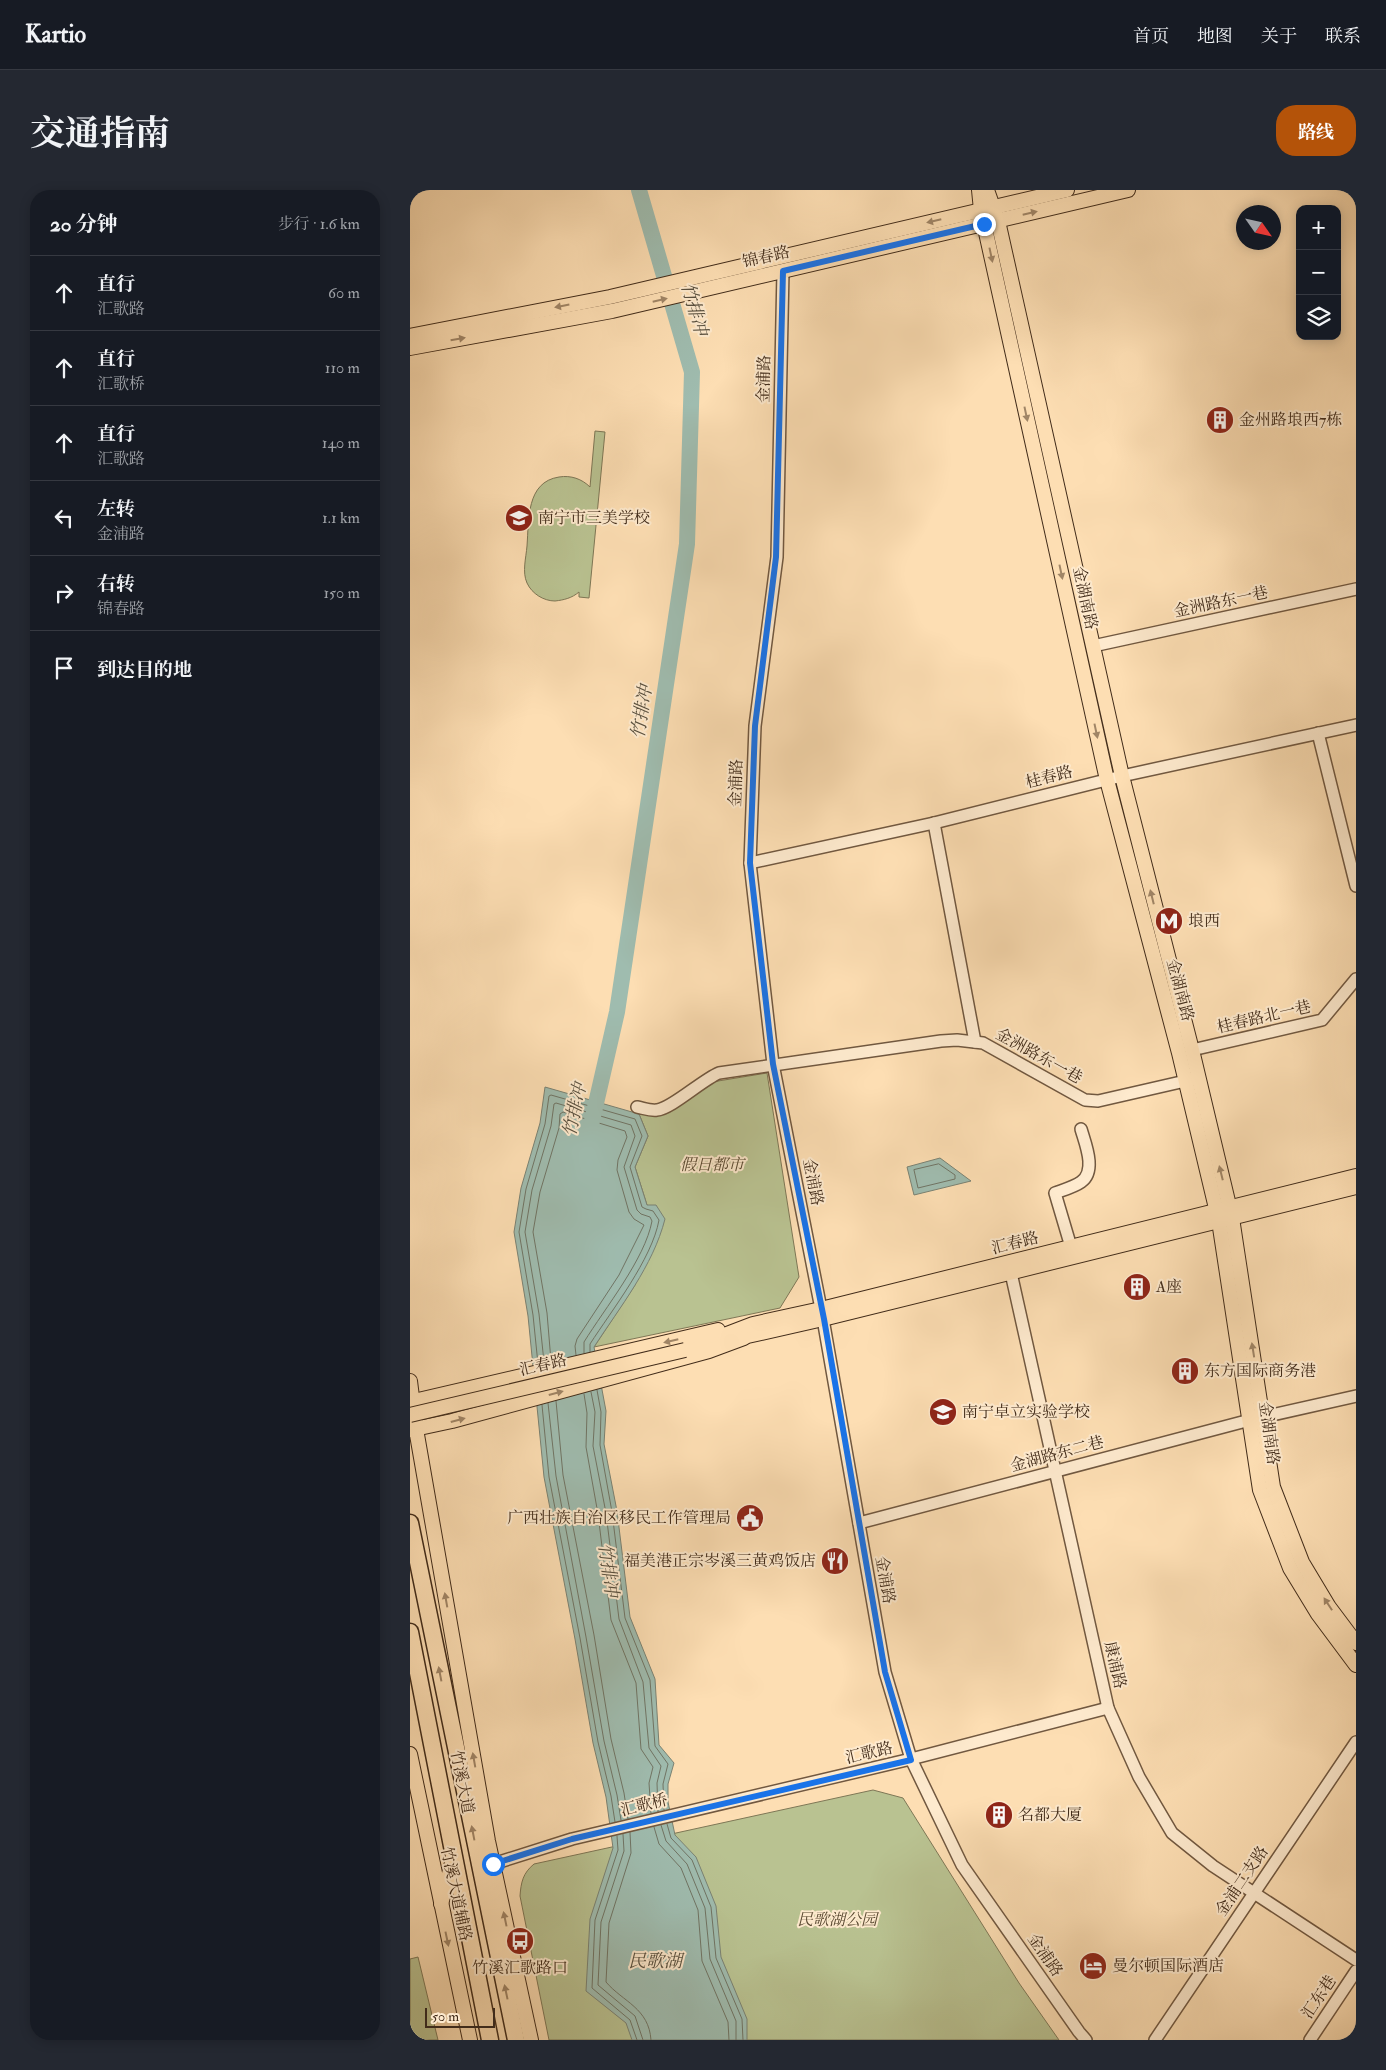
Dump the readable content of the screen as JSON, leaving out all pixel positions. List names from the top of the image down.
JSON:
{
  "streets": {
    "highway": ["竹溪大道"],
    "main road": [
      "锦春路",
      "金湖南路",
      "汇春路",
      "竹溪大道辅路"
    ],
    "street": [
      "金浦路",
      "金洲路东一巷",
      "桂春路",
      "桂春路北一巷",
      "金湖路东二巷",
      "康浦路",
      "汇歌路",
      "汇歌桥",
      "金浦二支路",
      "汇东巷"
    ]
  },
  "crossings": [
    ["锦春路", "金浦路"],
    ["锦春路", "金湖南路"],
    ["金浦路", "金洲路东一巷"],
    ["金浦路", "桂春路"],
    ["金浦路", "汇春路"],
    ["金浦路", "金湖路东二巷"],
    ["金浦路", "汇歌路"],
    ["金湖南路", "金洲路东一巷"],
    ["金湖南路", "桂春路"],
    ["金湖南路", "桂春路北一巷"],
    ["金湖南路", "汇春路"],
    ["金湖南路", "金湖路东二巷"],
    ["汇春路", "康浦路"],
    ["金湖路东二巷", "康浦路"],
    ["康浦路", "汇歌路"],
    ["康浦路", "金浦二支路"],
    ["汇歌路", "汇歌桥"]
  ],
  "water": ["竹排冲", "民歌湖"],
  "parks": ["假日都市", "民歌湖公园"],
  "places": {
    "building": [
      "金州路埌西7栋",
      "A座",
      "东方国际商务港",
      "名都大厦"
    ],
    "school or university": ["南宁市三美学校", "南宁卓立实验学校"],
    "metro station": ["埌西"],
    "public building": ["广西壮族自治区移民工作管理局"],
    "restaurant": ["福美港正宗岑溪三黄鸡饭店"],
    "bus stop": ["竹溪汇歌路口"],
    "hotel": ["曼尔顿国际酒店"]
  },
  "scale_bar": "50 m",
  "north": "bottom right",
  "page": {
    "header": "Kartio",
    "nav": [
      "首页",
      "地图",
      "关于",
      "联系"
    ],
    "title": "交通指南",
    "buttons": "路线",
    "heading": ["20 分钟", "步行 · 1.6 km"],
    "map_buttons": ["+", "−"],
    "list": [
      ["直行", "汇歌路", "60 m"],
      ["直行", "汇歌桥", "110 m"],
      ["直行", "汇歌路", "140 m"],
      ["左转", "金浦路", "1.1 km"],
      ["右转", "锦春路", "150 m"],
      "到达目的地"
    ],
    "scale": "50 m"
  }
}
